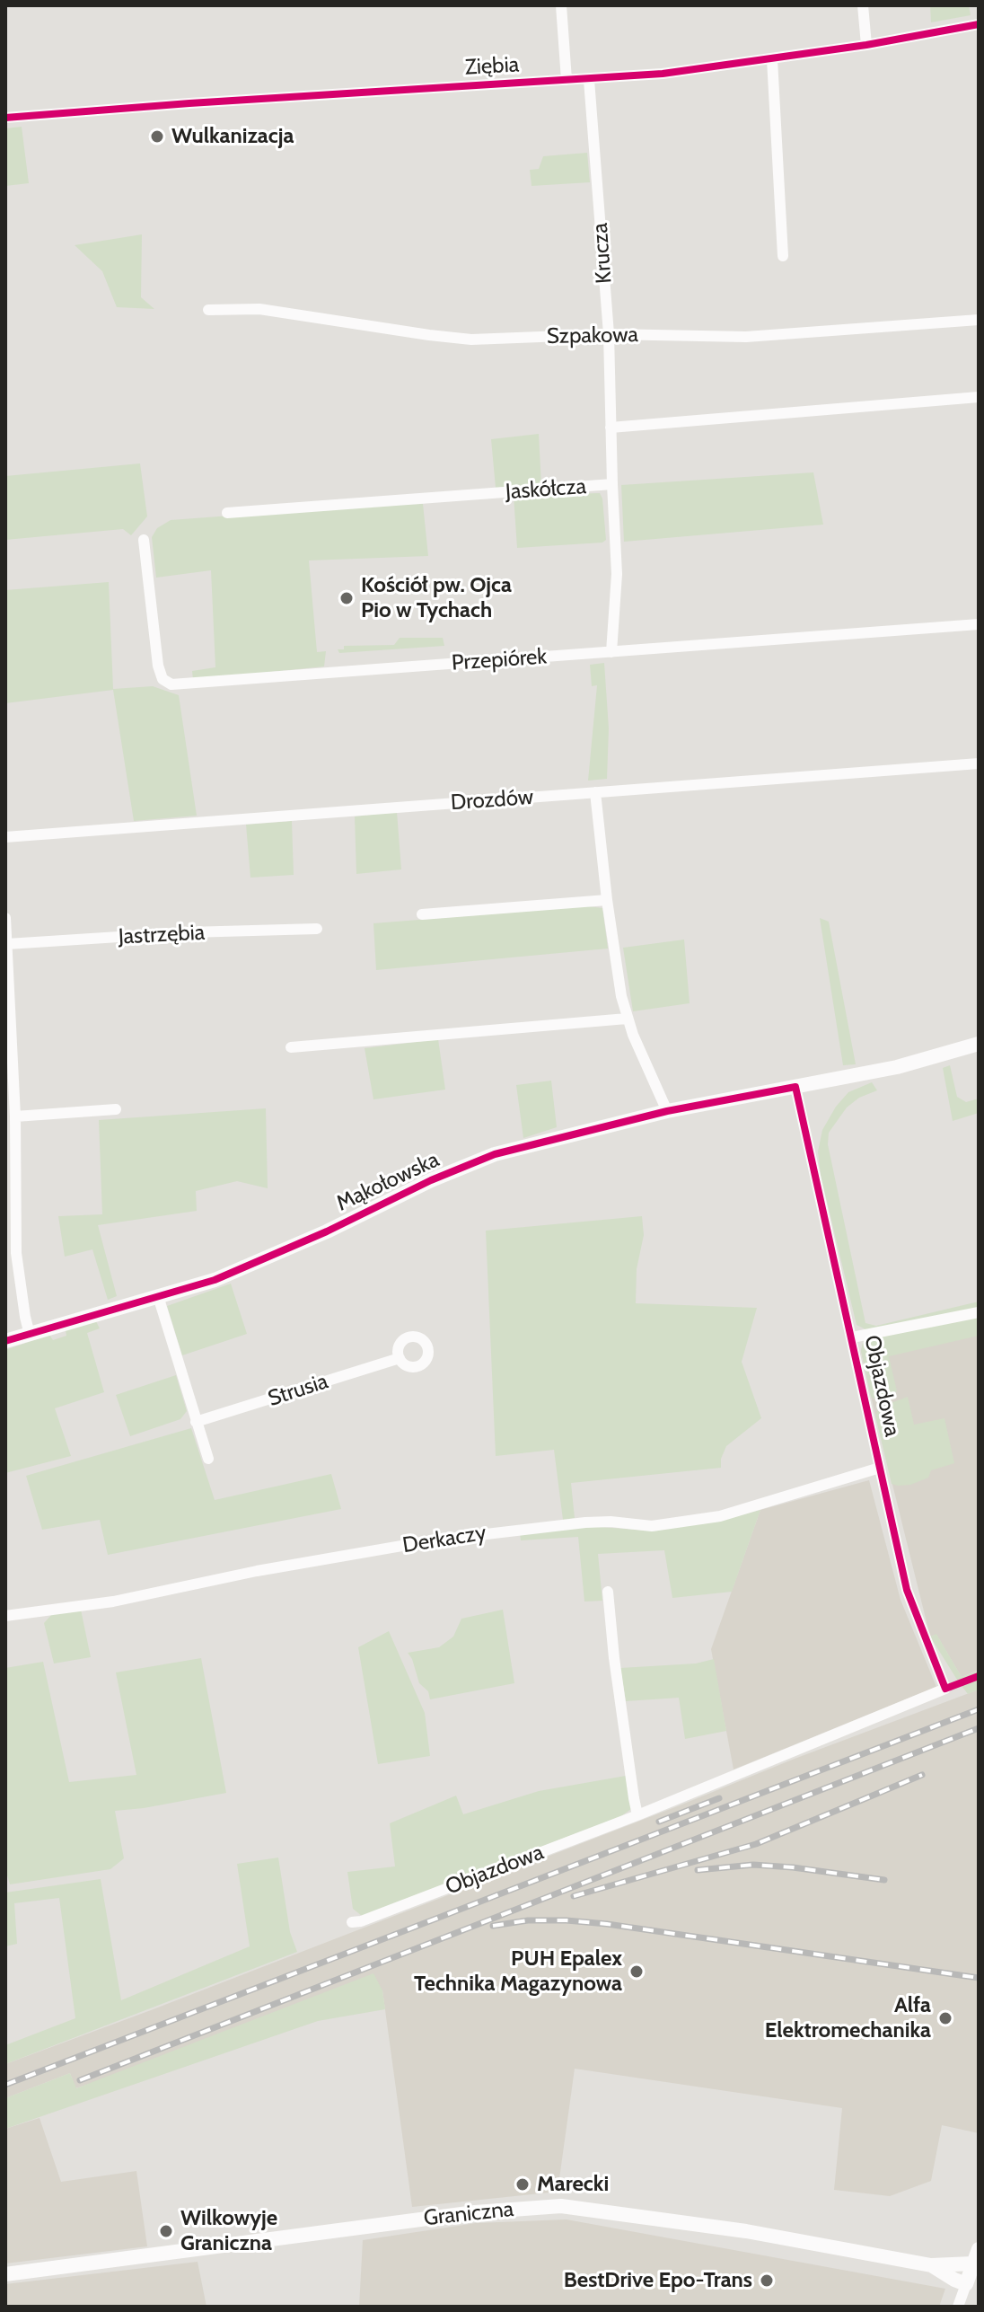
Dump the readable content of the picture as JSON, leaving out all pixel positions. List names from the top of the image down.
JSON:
{
  "streets": {
    "street": [
      "Ziębia",
      "Krucza",
      "Szpakowa",
      "Jaskółcza",
      "Przepiórek",
      "Drozdów",
      "Jastrzębia",
      "Mąkołowska",
      "Objazdowa",
      "Strusia",
      "Derkaczy",
      "Graniczna"
    ]
  },
  "crossings": [
    ["Ziębia", "Krucza"],
    ["Krucza", "Szpakowa"],
    ["Krucza", "Jaskółcza"],
    ["Mąkołowska", "Objazdowa"],
    ["Objazdowa", "Derkaczy"]
  ],
  "places": [
    "Wulkanizacja",
    "Kościół pw. Ojca Pio w Tychach",
    "PUH Epalex Technika Magazynowa",
    "Alfa Elektromechanika",
    "Marecki",
    "Wilkowyje Graniczna",
    "BestDrive Epo-Trans"
  ]
}
